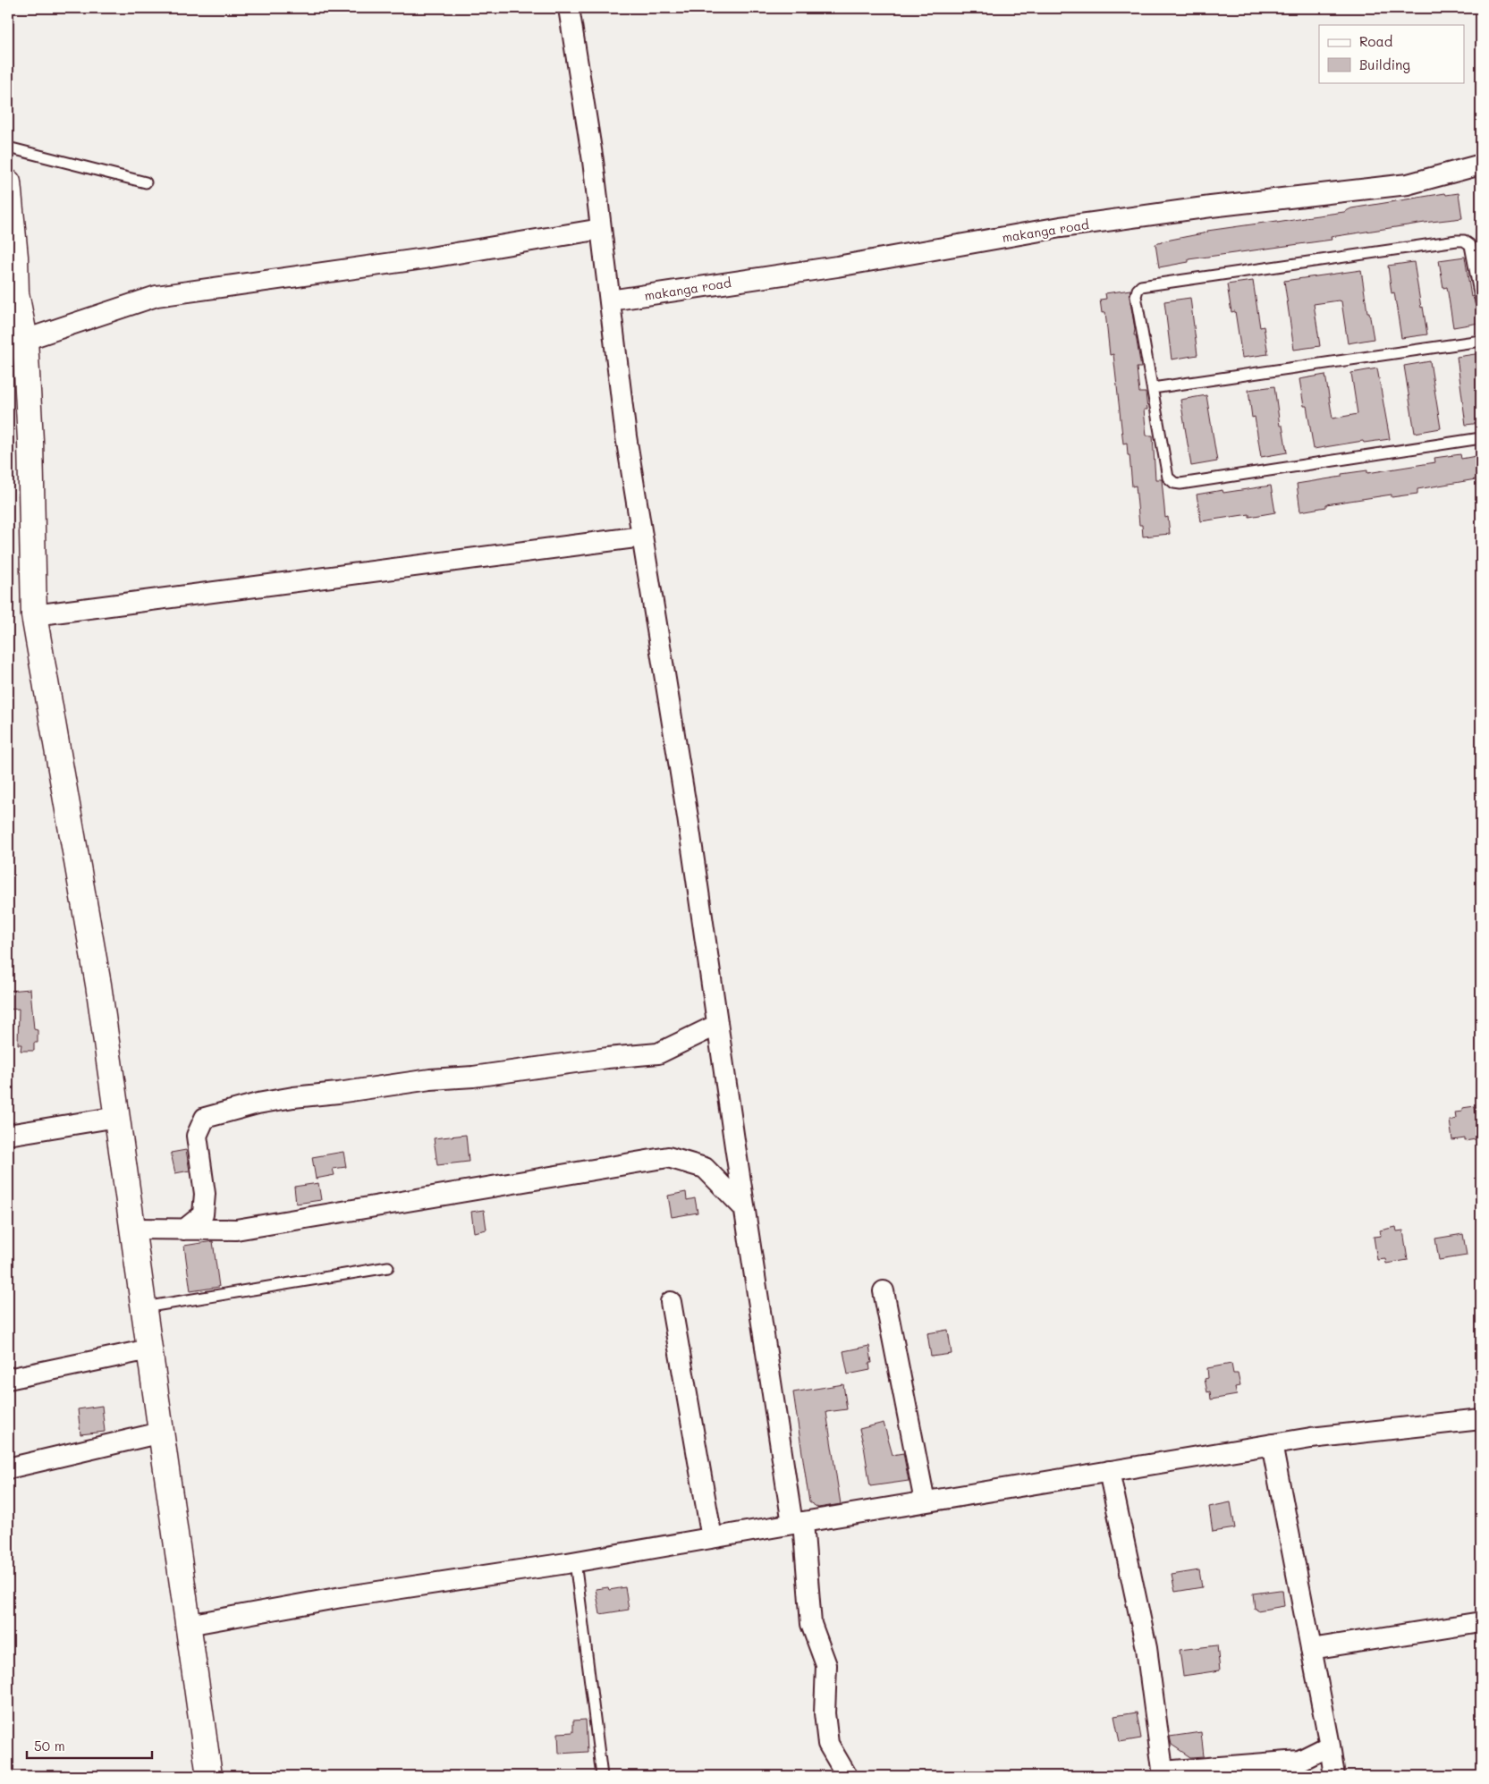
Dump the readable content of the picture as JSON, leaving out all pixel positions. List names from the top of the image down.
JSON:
{
  "streets": {
    "street": ["makanga road"]
  },
  "legend": ["Road", "Building"],
  "scale_bar": "50 m"
}
